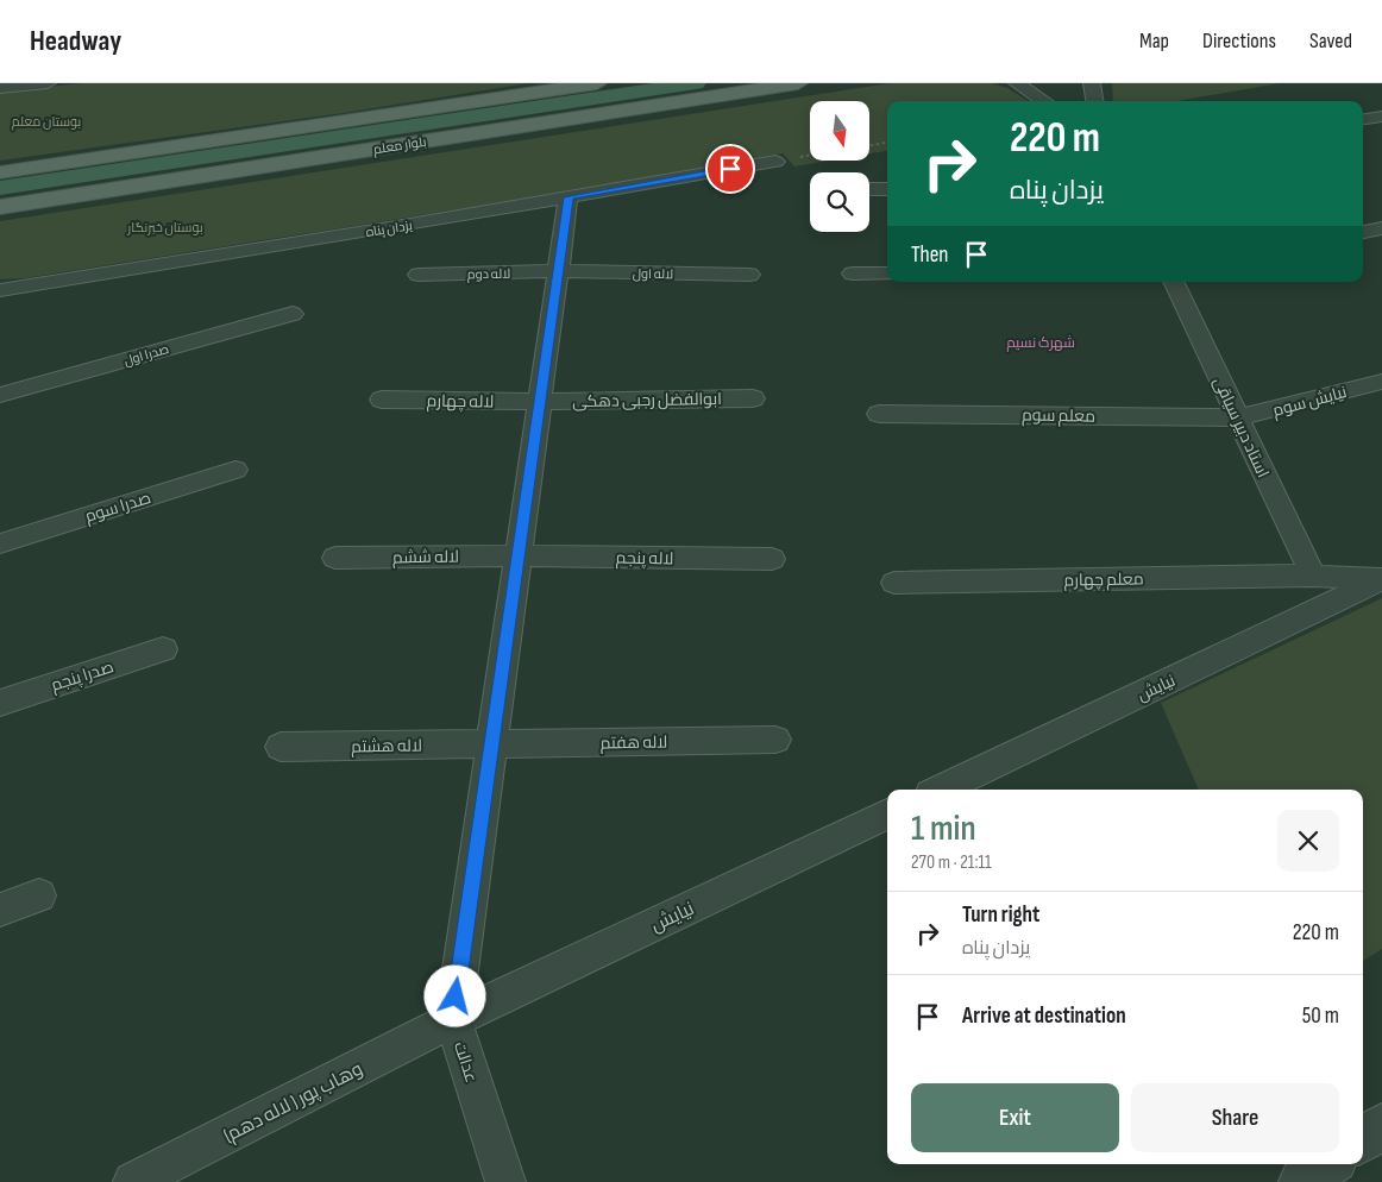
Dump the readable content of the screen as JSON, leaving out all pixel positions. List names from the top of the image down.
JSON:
{
  "streets": {
    "main road": ["بلوار معلم"],
    "street": [
      "یزدان پناه",
      "لاله دوم",
      "لاله اول",
      "صدرا اول",
      "ابوالفضل رجبی دهکی",
      "لاله چهارم",
      "نیایش سوم",
      "معلم سوم",
      "استاد دبیر سیاقی",
      "صدرا سوم",
      "لاله ششم",
      "لاله پنجم",
      "معلم چهارم",
      "صدرا پنجم",
      "نيايش",
      "لاله هفتم",
      "لاله هشتم",
      "عدالت",
      "وهاب پور ( لاله دهم)"
    ]
  },
  "crossings": [
    ["یزدان پناه", "عدالت"],
    ["لاله دوم", "لاله اول"],
    ["لاله دوم", "عدالت"],
    ["لاله اول", "عدالت"],
    ["ابوالفضل رجبی دهکی", "لاله چهارم"],
    ["ابوالفضل رجبی دهکی", "عدالت"],
    ["لاله چهارم", "عدالت"],
    ["نیایش سوم", "معلم سوم"],
    ["نیایش سوم", "استاد دبیر سیاقی"],
    ["معلم سوم", "استاد دبیر سیاقی"],
    ["استاد دبیر سیاقی", "معلم چهارم"],
    ["لاله ششم", "لاله پنجم"],
    ["لاله ششم", "عدالت"],
    ["لاله پنجم", "عدالت"],
    ["معلم چهارم", "نيايش"],
    ["نيايش", "عدالت"],
    ["نيايش", "وهاب پور ( لاله دهم)"],
    ["لاله هفتم", "لاله هشتم"],
    ["لاله هفتم", "عدالت"],
    ["لاله هشتم", "عدالت"],
    ["عدالت", "وهاب پور ( لاله دهم)"]
  ],
  "districts": ["شهرک نسیم"],
  "parks": ["بوستان معلم", "بوستان خبرنگار"],
  "north": "bottom",
  "page": {
    "header": "Headway",
    "nav": ["Map", "Directions", "Saved"],
    "turn": ["220 m", "یزدان پناه"],
    "then": "Then",
    "heading": ["1 min", "270 m · 21:11"],
    "list": [
      {
        "name": "Turn right",
        "note": "یزدان پناه",
        "value": "220 m"
      },
      {
        "name": "Arrive at destination",
        "value": "50 m"
      }
    ],
    "buttons": ["Exit", "Share"]
  }
}
